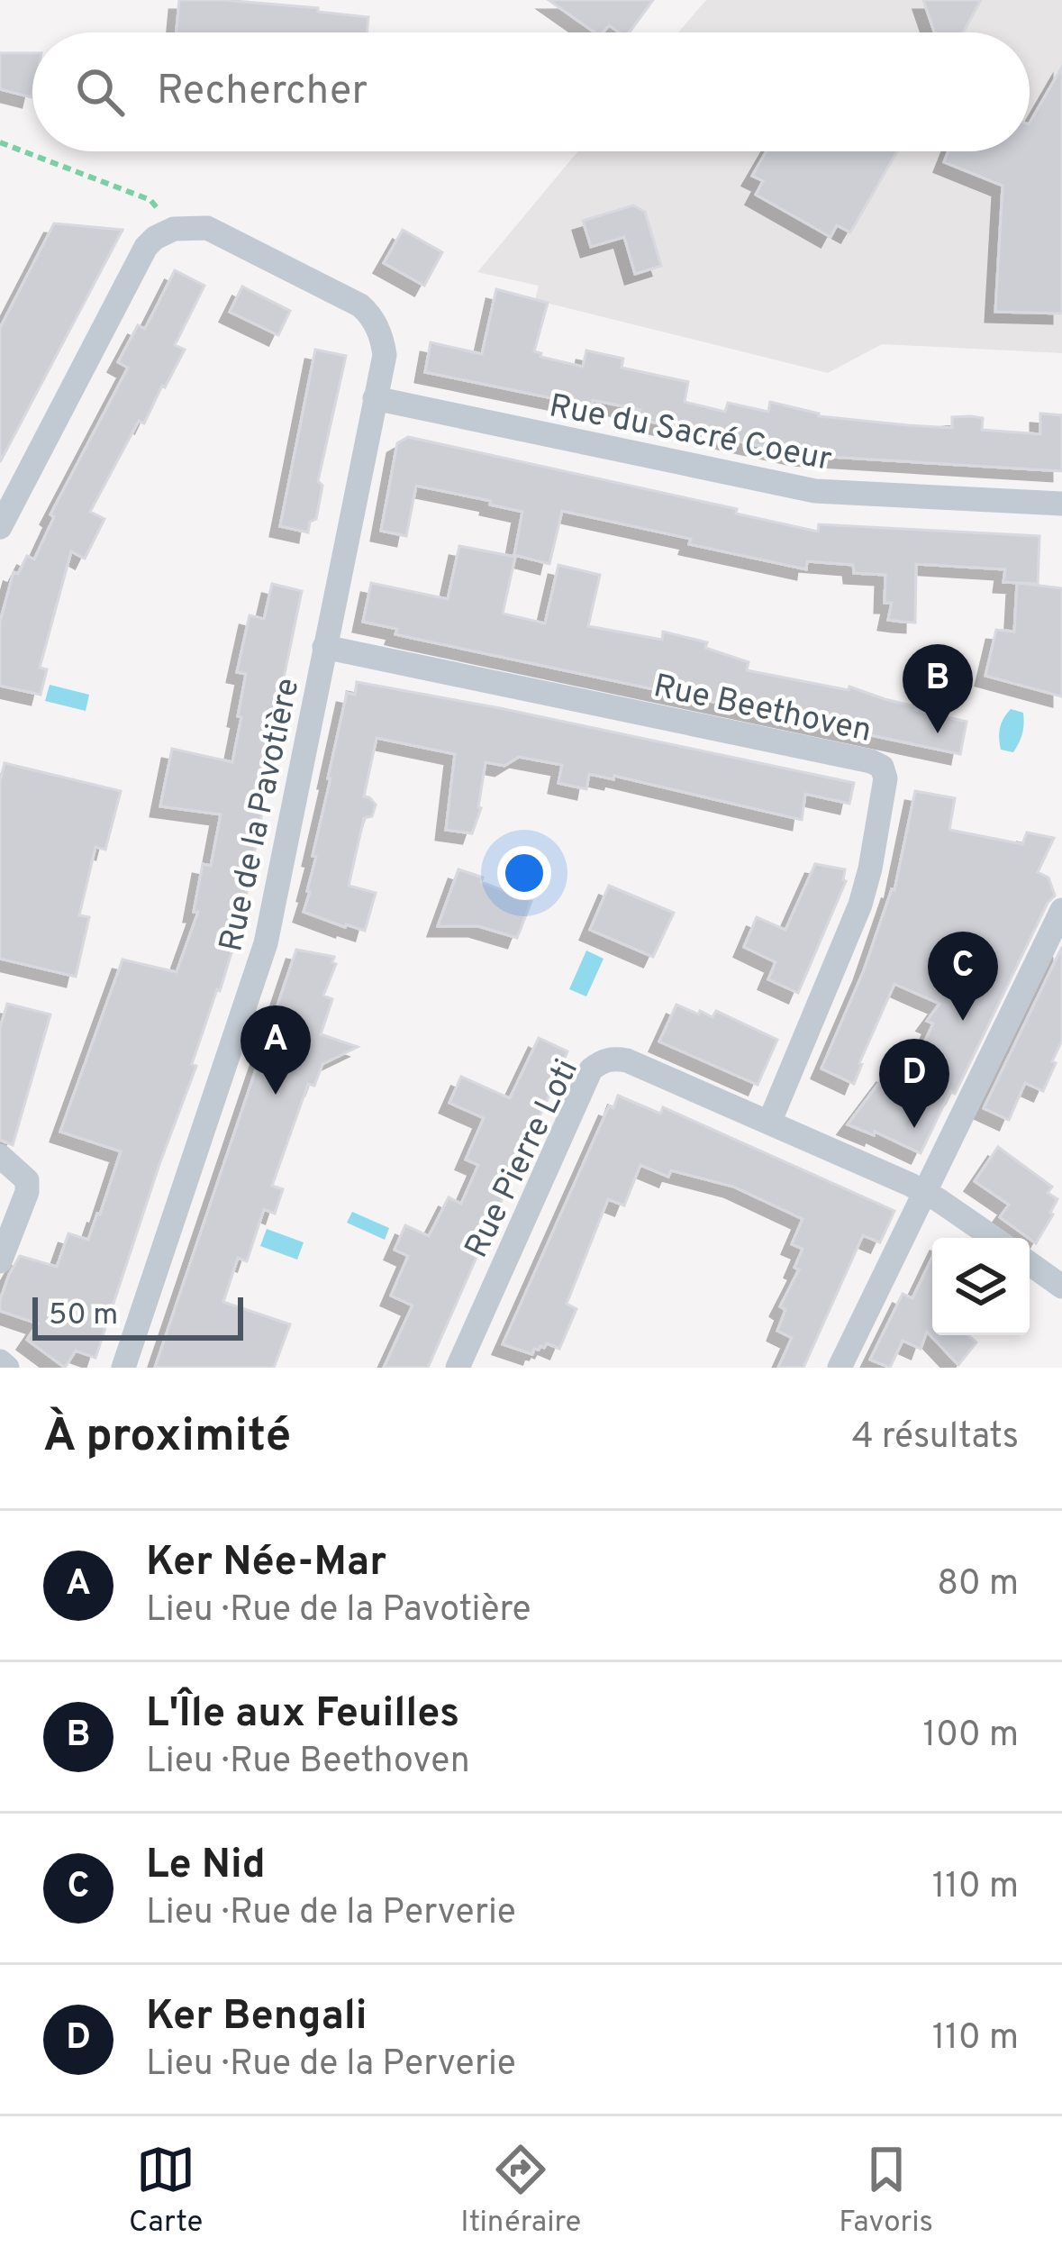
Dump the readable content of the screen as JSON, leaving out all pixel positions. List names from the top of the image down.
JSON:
{
  "streets": {
    "street": [
      "Rue du Sacré Coeur",
      "Rue Beethoven",
      "Rue de la Pavotière",
      "Rue Pierre Loti"
    ]
  },
  "crossings": [
    ["Rue du Sacré Coeur", "Rue de la Pavotière"],
    ["Rue Beethoven", "Rue de la Pavotière"],
    ["Rue Beethoven", "Rue Pierre Loti"]
  ],
  "scale_bar": "50 m",
  "page": {
    "search": "Rechercher",
    "pins": [
      "B",
      "C",
      "A",
      "D"
    ],
    "scale": "50 m",
    "heading": ["À proximité", "4 résultats"],
    "list": [
      {
        "mark": "A",
        "name": "Ker Née-Mar",
        "note": "Lieu · Rue de la Pavotière",
        "value": "80 m"
      },
      {
        "mark": "B",
        "name": "L'Île aux Feuilles",
        "note": "Lieu · Rue Beethoven",
        "value": "100 m"
      },
      {
        "mark": "C",
        "name": "Le Nid",
        "note": "Lieu · Rue de la Perverie",
        "value": "110 m"
      },
      {
        "mark": "D",
        "name": "Ker Bengali",
        "note": "Lieu · Rue de la Perverie",
        "value": "110 m"
      }
    ],
    "nav": ["Carte", "Itinéraire", "Favoris"]
  }
}
